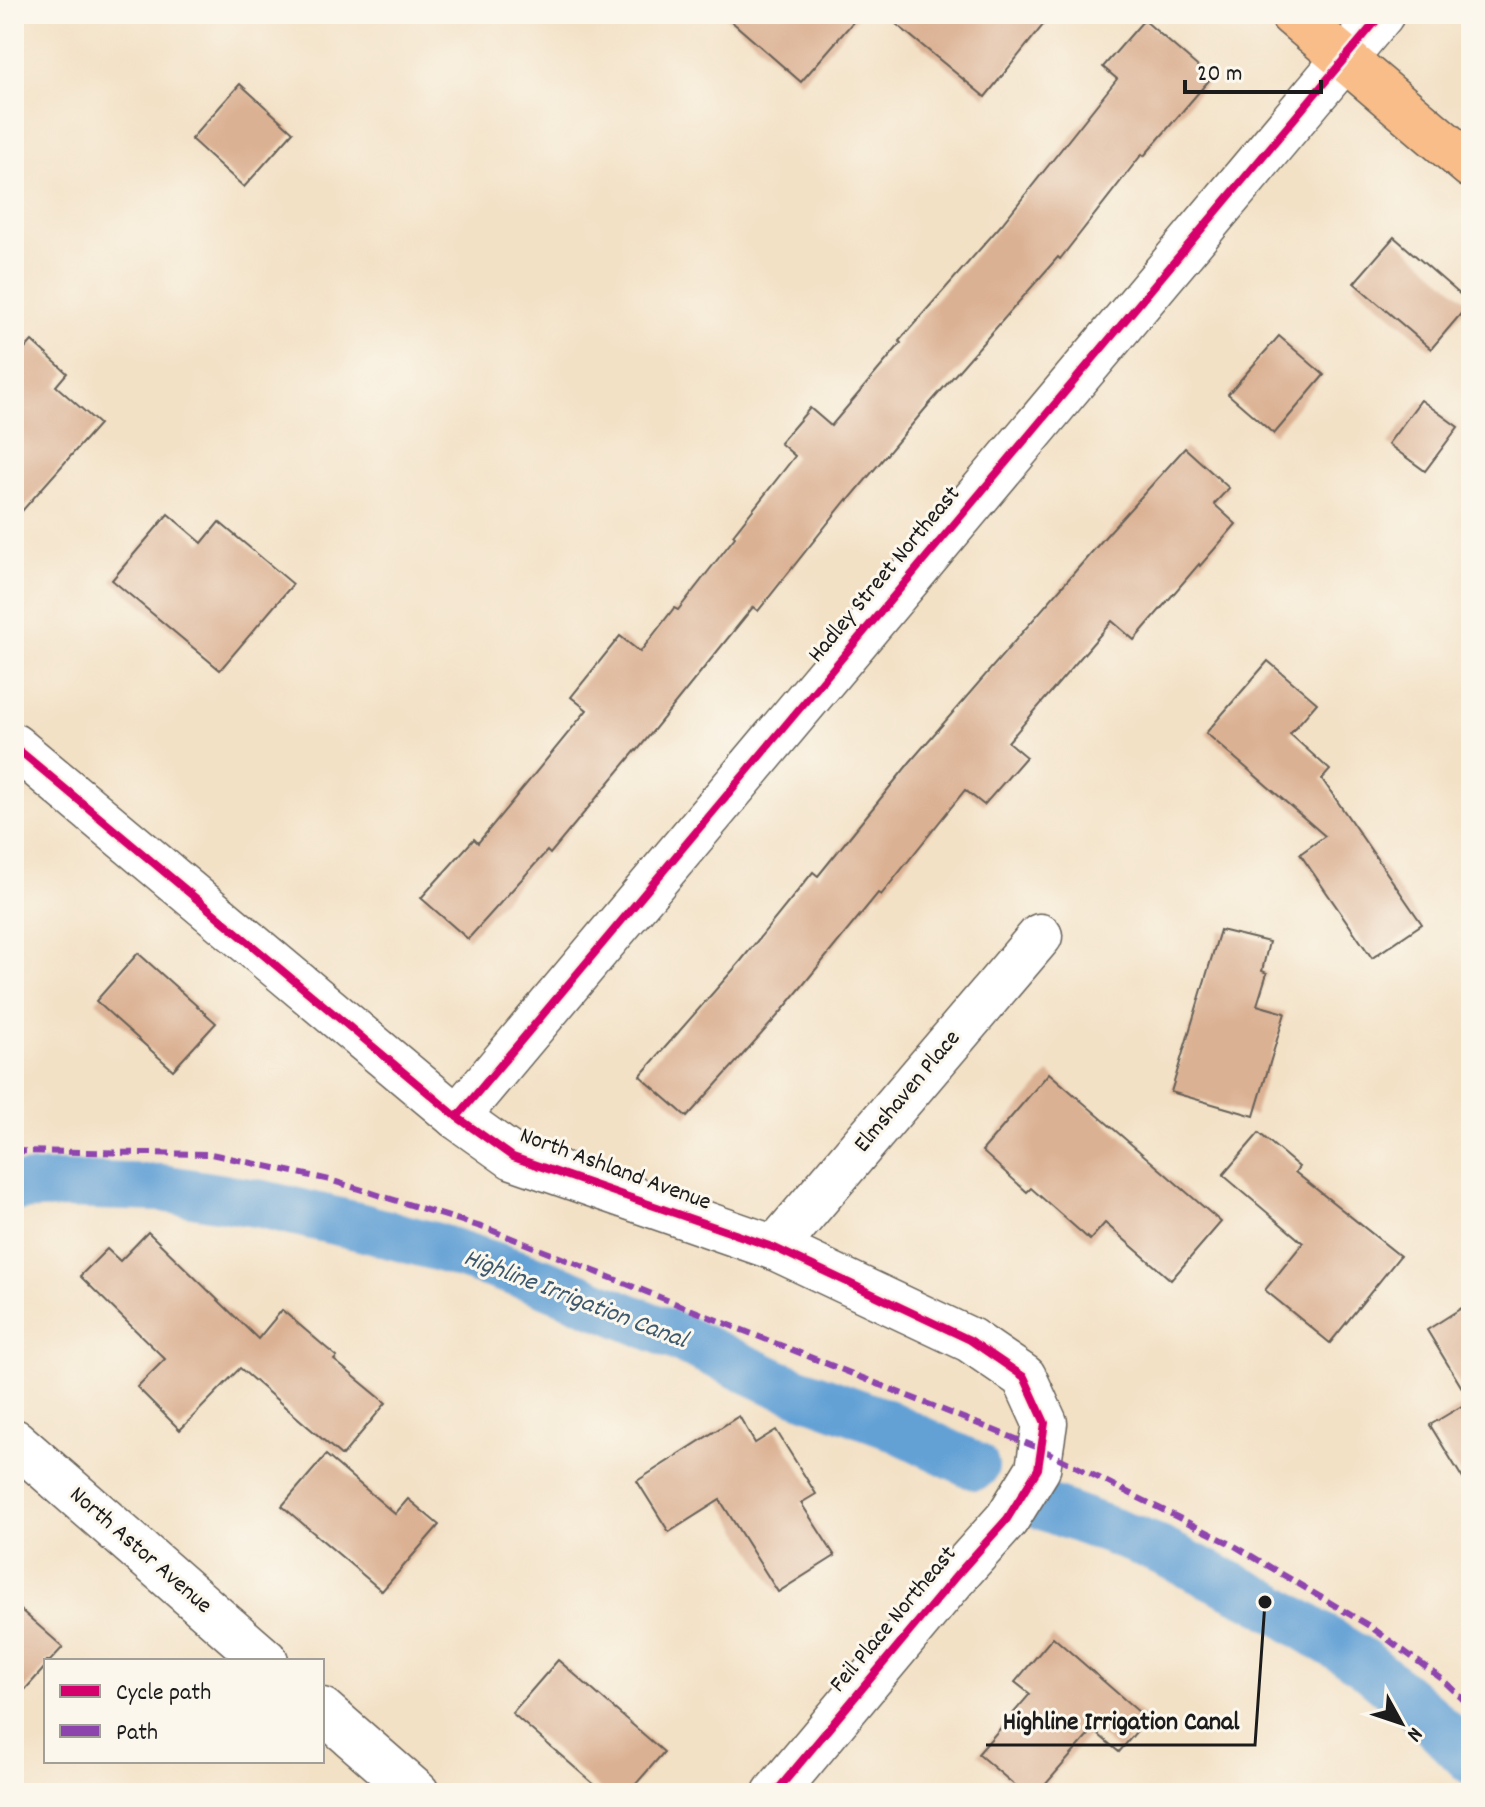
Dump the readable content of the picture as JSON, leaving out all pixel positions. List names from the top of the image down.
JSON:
{
  "streets": {
    "street": [
      "Hadley Street Northeast",
      "Elmshaven Place",
      "North Ashland Avenue",
      "North Astor Avenue",
      "Feil Place Northeast"
    ]
  },
  "crossings": [
    ["Hadley Street Northeast", "North Ashland Avenue"],
    ["Elmshaven Place", "North Ashland Avenue"],
    ["North Ashland Avenue", "Feil Place Northeast"]
  ],
  "water": ["Highline Irrigation Canal"],
  "places": ["Highline Irrigation Canal"],
  "legend": ["Cycle path", "Path"],
  "scale_bar": "20 m",
  "north": "bottom right"
}
